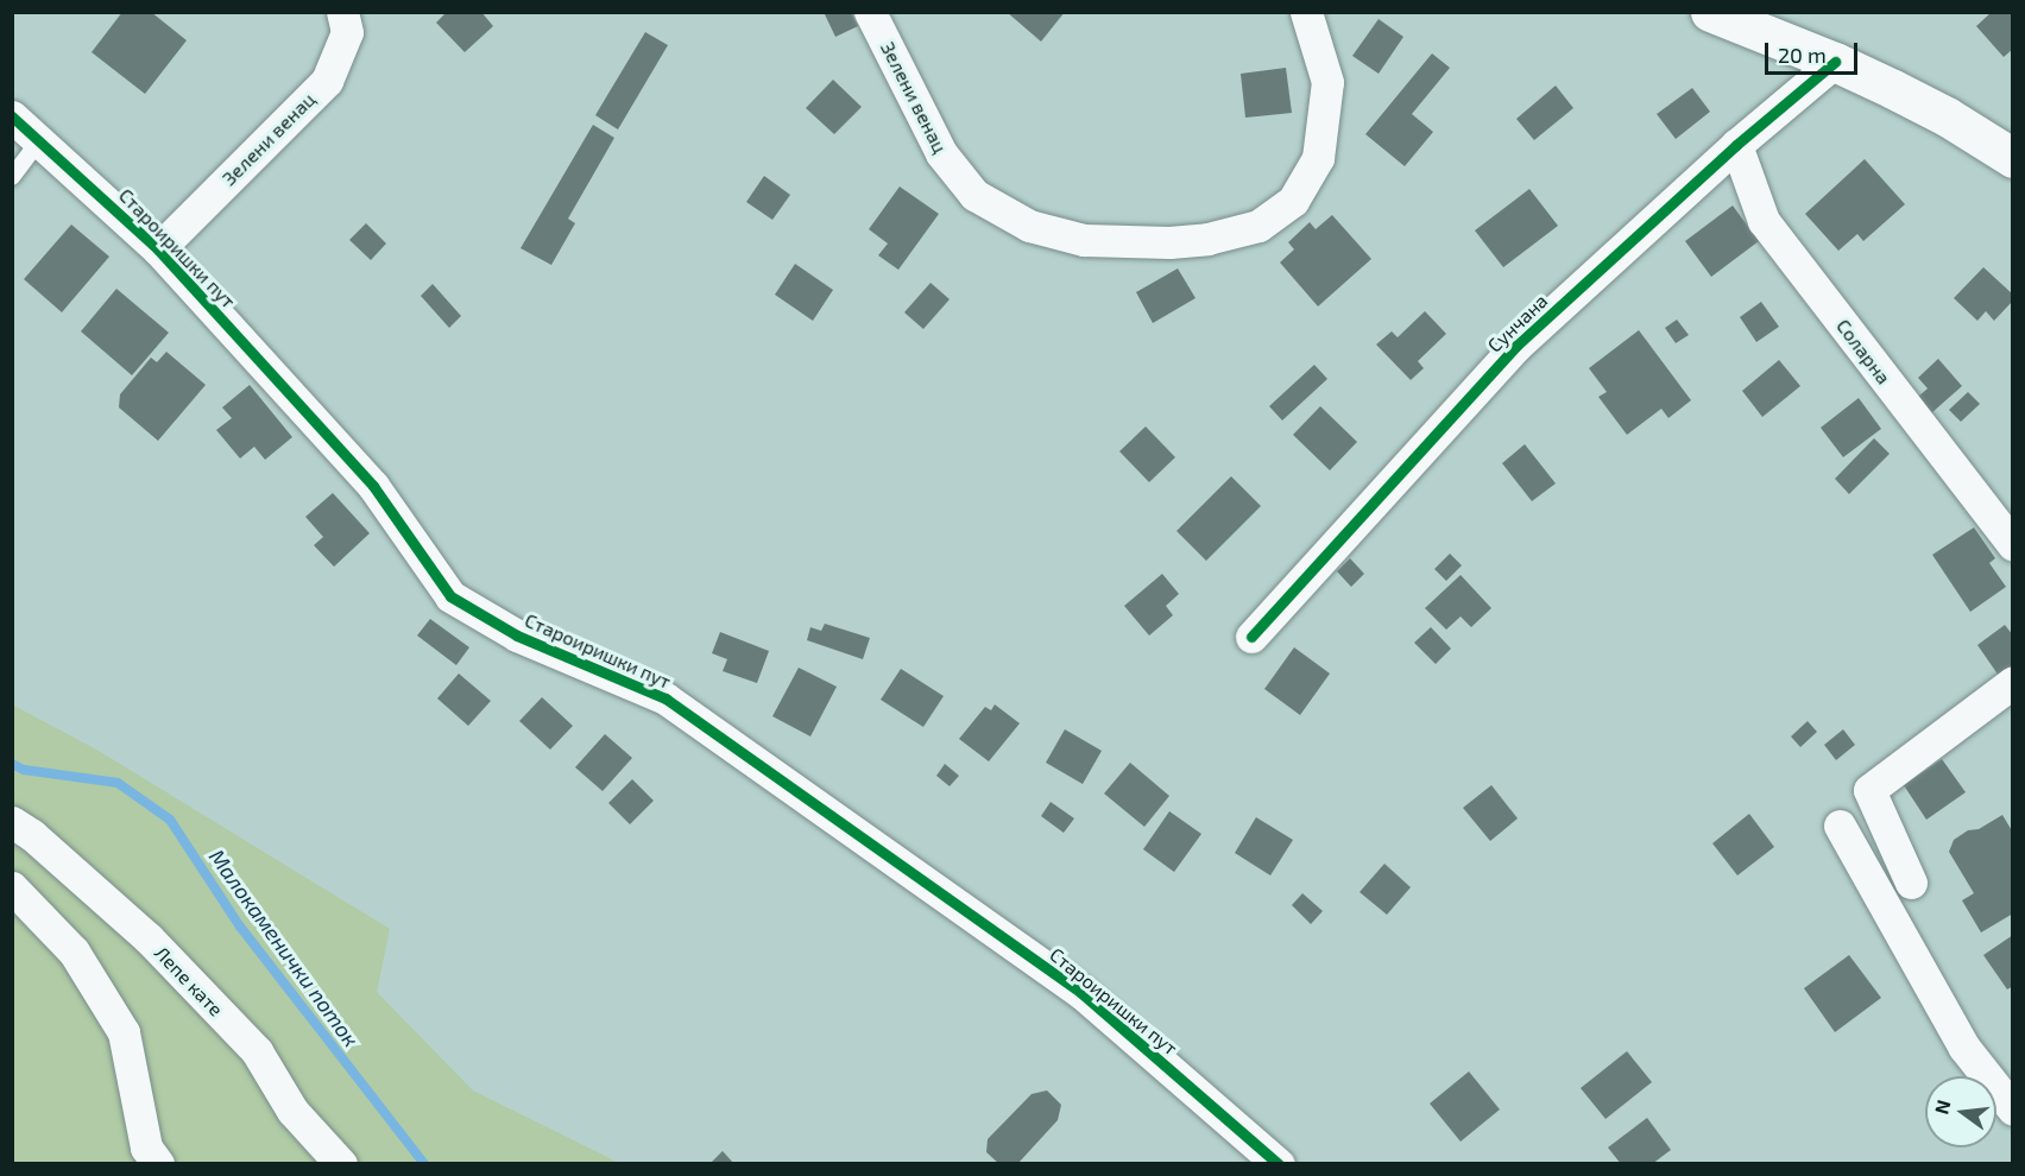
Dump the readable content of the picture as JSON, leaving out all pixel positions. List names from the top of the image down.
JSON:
{
  "streets": {
    "street": [
      "Зелени венац",
      "Староиришки пут",
      "Сунчана",
      "Соларна",
      "Лепе кате"
    ]
  },
  "crossings": [
    ["Зелени венац", "Староиришки пут"],
    ["Сунчана", "Соларна"]
  ],
  "water": ["Малокаменички поток"],
  "scale_bar": "20 m",
  "north": "left"
}
